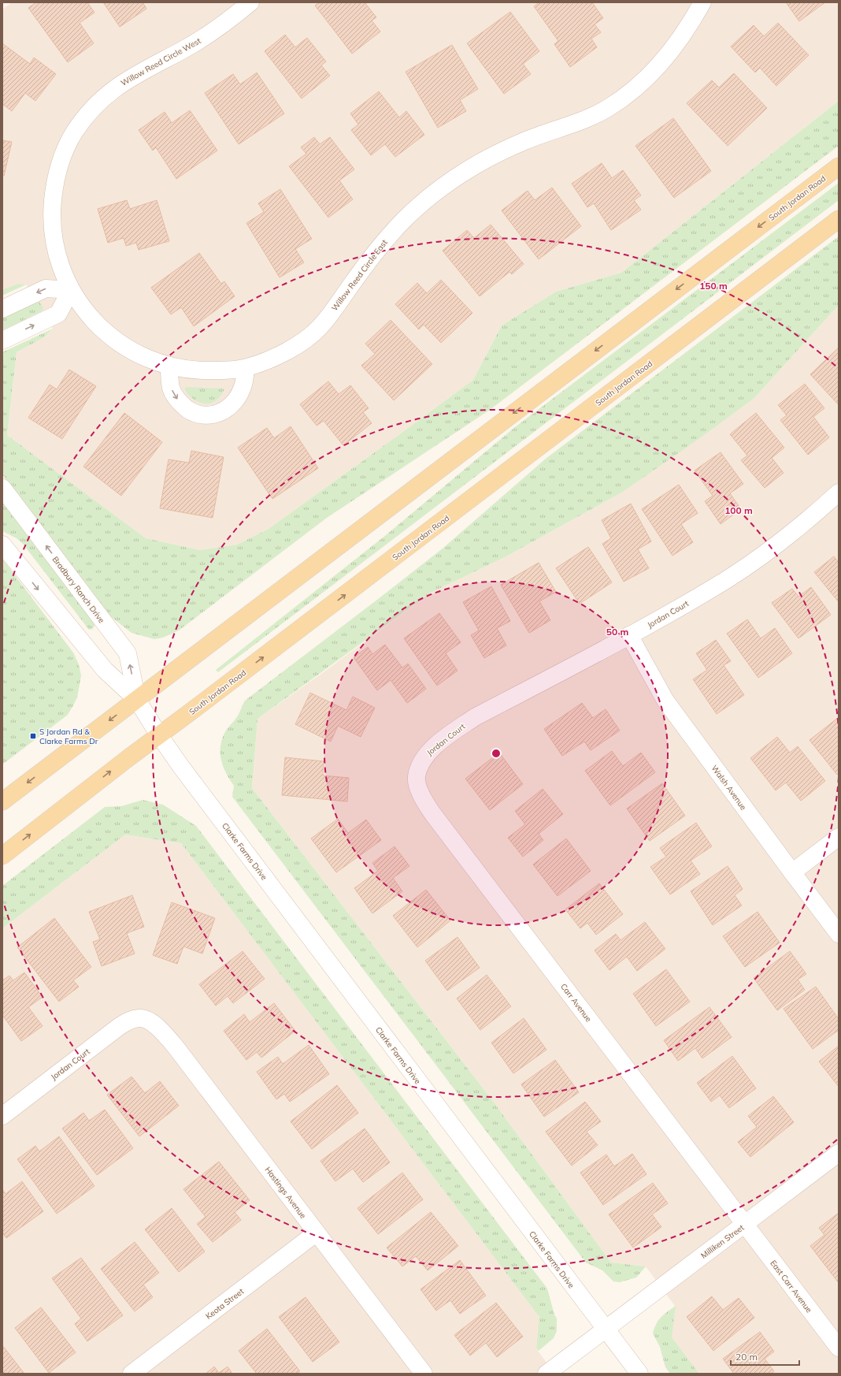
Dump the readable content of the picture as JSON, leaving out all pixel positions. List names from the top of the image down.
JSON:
{
  "streets": {
    "main road": ["South Jordan Road"],
    "street": [
      "Willow Reed Circle West",
      "Willow Reed Circle East",
      "Bradbury Ranch Drive",
      "Jordan Court",
      "Walsh Avenue",
      "Clarke Farms Drive",
      "Carr Avenue",
      "Hastings Avenue",
      "Milliken Street",
      "East Carr Avenue",
      "Keota Street"
    ]
  },
  "crossings": [
    ["Willow Reed Circle West", "Willow Reed Circle East"],
    ["South Jordan Road", "Bradbury Ranch Drive"],
    ["South Jordan Road", "Clarke Farms Drive"],
    ["Bradbury Ranch Drive", "Clarke Farms Drive"],
    ["Jordan Court", "Walsh Avenue"],
    ["Jordan Court", "Carr Avenue"],
    ["Jordan Court", "Hastings Avenue"],
    ["Clarke Farms Drive", "Milliken Street"],
    ["Carr Avenue", "Milliken Street"],
    ["Carr Avenue", "East Carr Avenue"],
    ["Hastings Avenue", "Keota Street"],
    ["Milliken Street", "East Carr Avenue"]
  ],
  "places": {
    "transit": ["S Jordan Rd & Clarke Farms Dr"]
  },
  "scale_bar": "20 m",
  "rings": ["150 m", "100 m", "50 m"]
}
